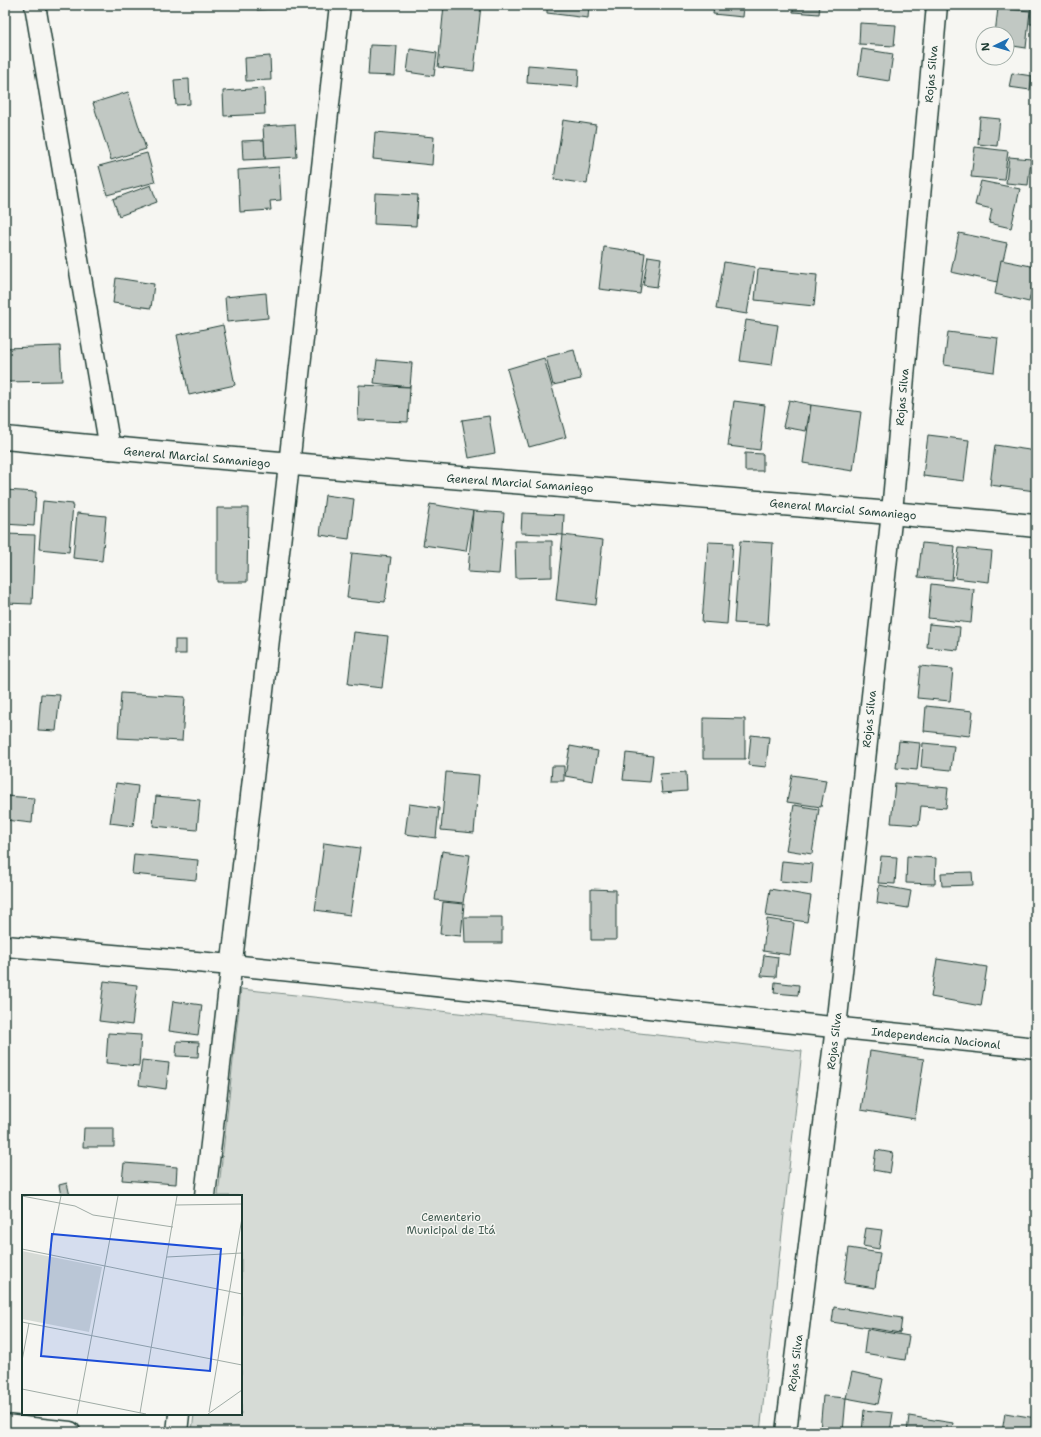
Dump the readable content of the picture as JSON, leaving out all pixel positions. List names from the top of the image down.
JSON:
{
  "streets": {
    "main road": ["General Marcial Samaniego"],
    "street": ["Rojas Silva", "Independencia Nacional"]
  },
  "crossings": [
    ["Rojas Silva", "General Marcial Samaniego"],
    ["Rojas Silva", "Independencia Nacional"]
  ],
  "parks": ["Cementerio Municipal de Itá"],
  "north": "left"
}
